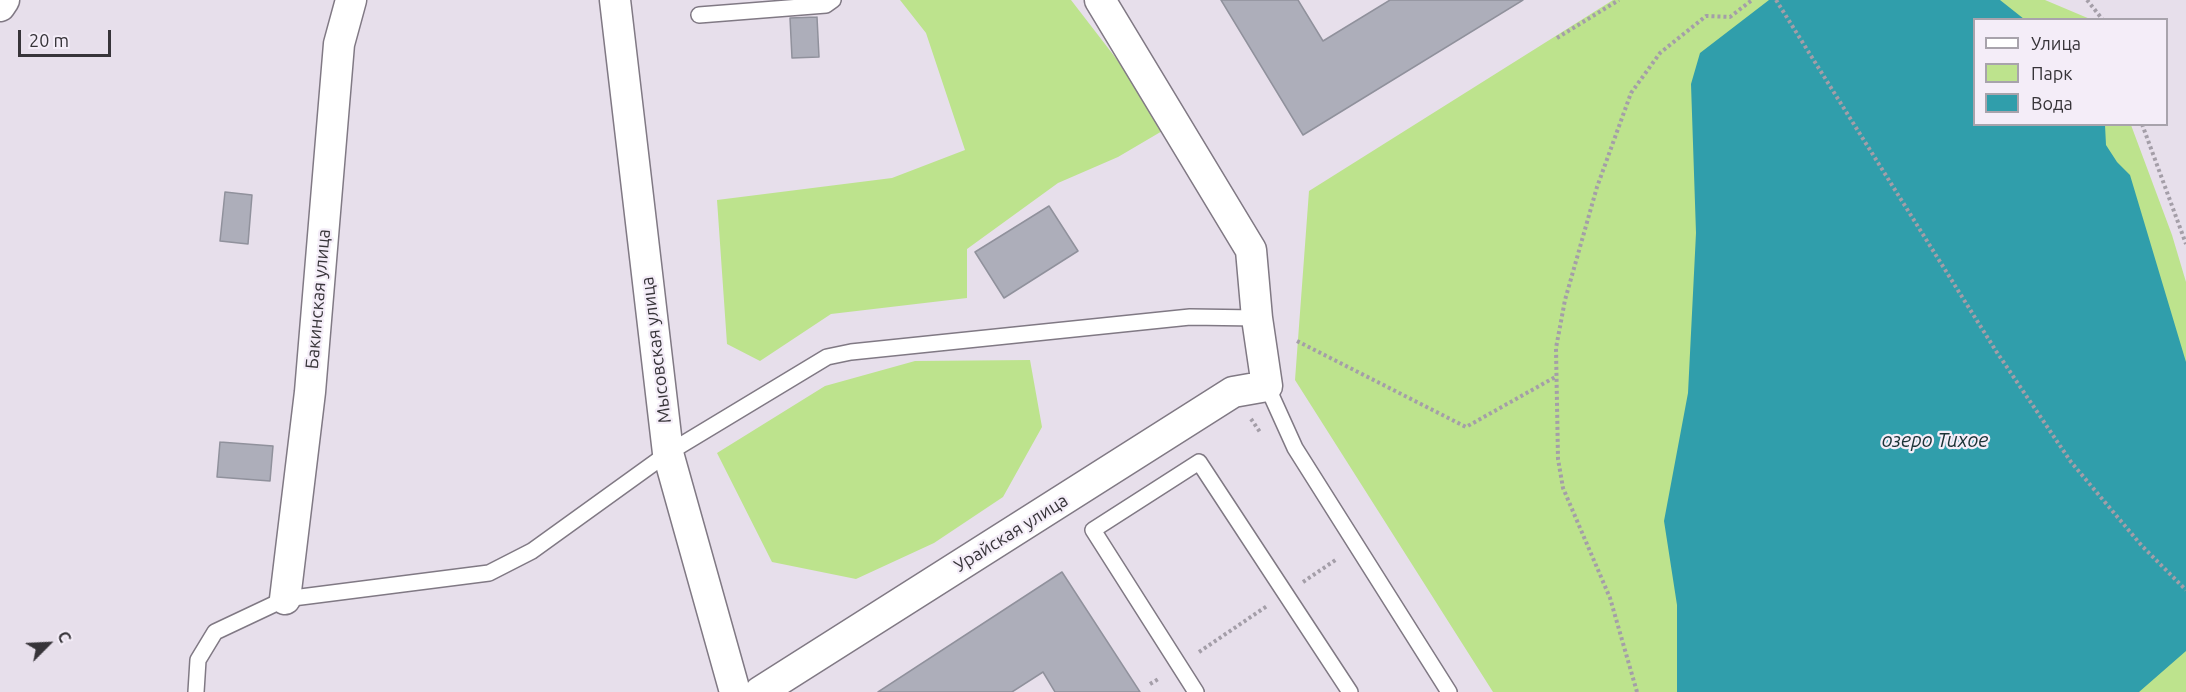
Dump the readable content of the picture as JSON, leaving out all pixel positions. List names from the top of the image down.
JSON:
{
  "streets": {
    "street": ["Бакинская улица", "Мысовская улица", "Урайская улица"]
  },
  "water": ["озеро Тихое"],
  "legend": ["Улица", "Парк", "Вода"],
  "scale_bar": "20 m",
  "north": "top right"
}
